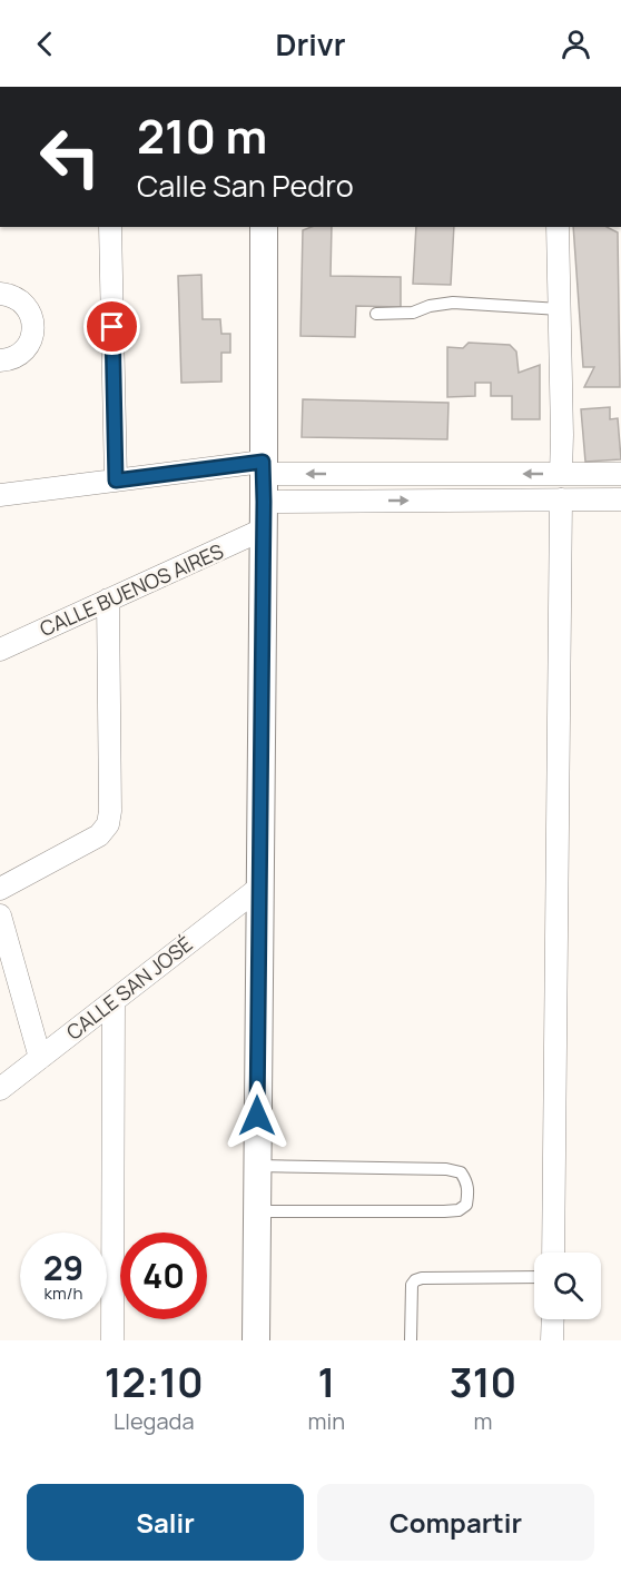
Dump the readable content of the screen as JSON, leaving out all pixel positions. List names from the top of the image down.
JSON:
{
  "streets": {
    "street": ["CALLE BUENOS AIRES", "CALLE SAN JOSÉ"]
  },
  "page": {
    "header": "Drivr",
    "turn": ["210 m", "Calle San Pedro"],
    "speed": "29 km/h",
    "limit": "40",
    "eta": [
      "12:10",
      "Llegada",
      "1",
      "min",
      "310",
      "m"
    ],
    "buttons": ["Salir", "Compartir"]
  }
}
